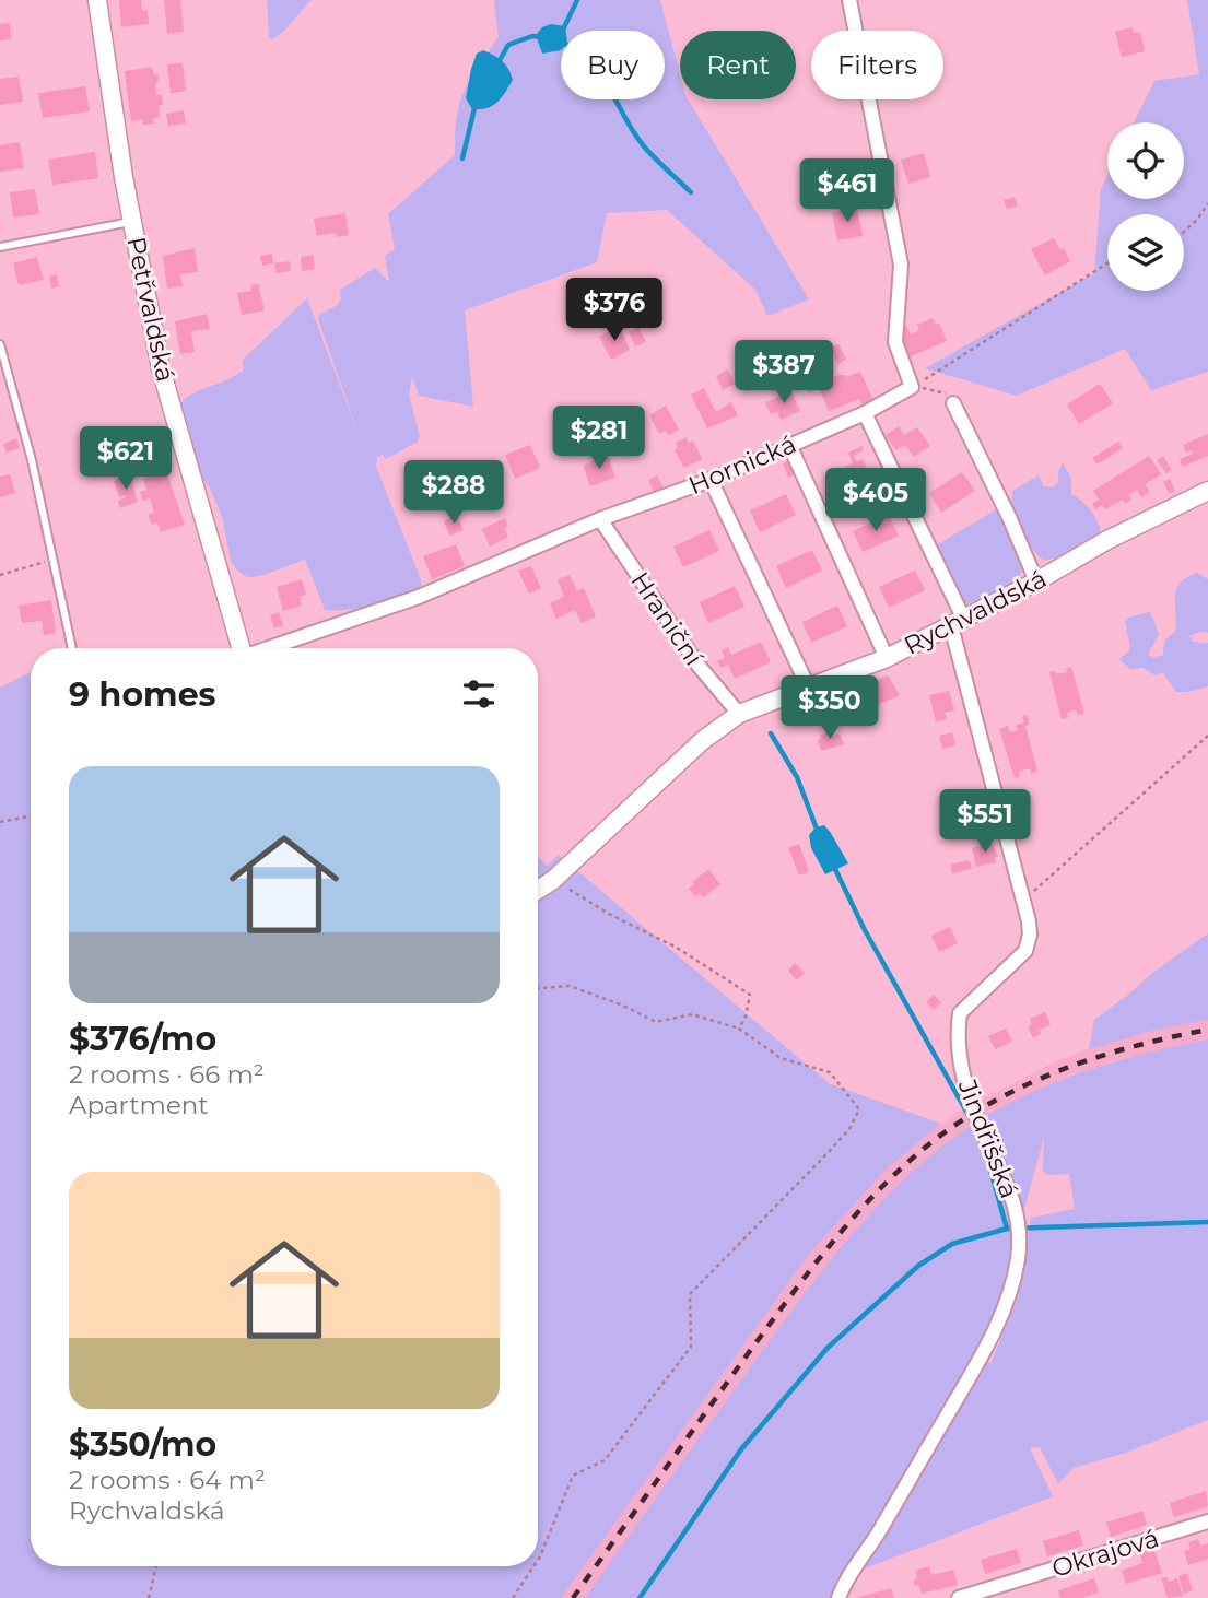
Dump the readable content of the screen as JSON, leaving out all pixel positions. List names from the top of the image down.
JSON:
{
  "streets": {
    "street": [
      "Petřvaldská",
      "Hornická",
      "Rychvaldská",
      "Hraniční",
      "Jindřišská",
      "Okrajová"
    ]
  },
  "crossings": [
    ["Hornická", "Hraniční"],
    ["Hornická", "Jindřišská"],
    ["Rychvaldská", "Hraniční"],
    ["Rychvaldská", "Jindřišská"]
  ],
  "page": {
    "chip": ["Buy", "Rent", "Filters"],
    "price": [
      "$461",
      "$376",
      "$387",
      "$281",
      "$621",
      "$288",
      "$405",
      "$350",
      "$551"
    ],
    "heading": "9 homes",
    "list": [
      {
        "name": "$376/mo",
        "note": "2 rooms · 66 m² · Apartment"
      },
      {
        "name": "$350/mo",
        "note": "2 rooms · 64 m² · Rychvaldská"
      }
    ]
  }
}
